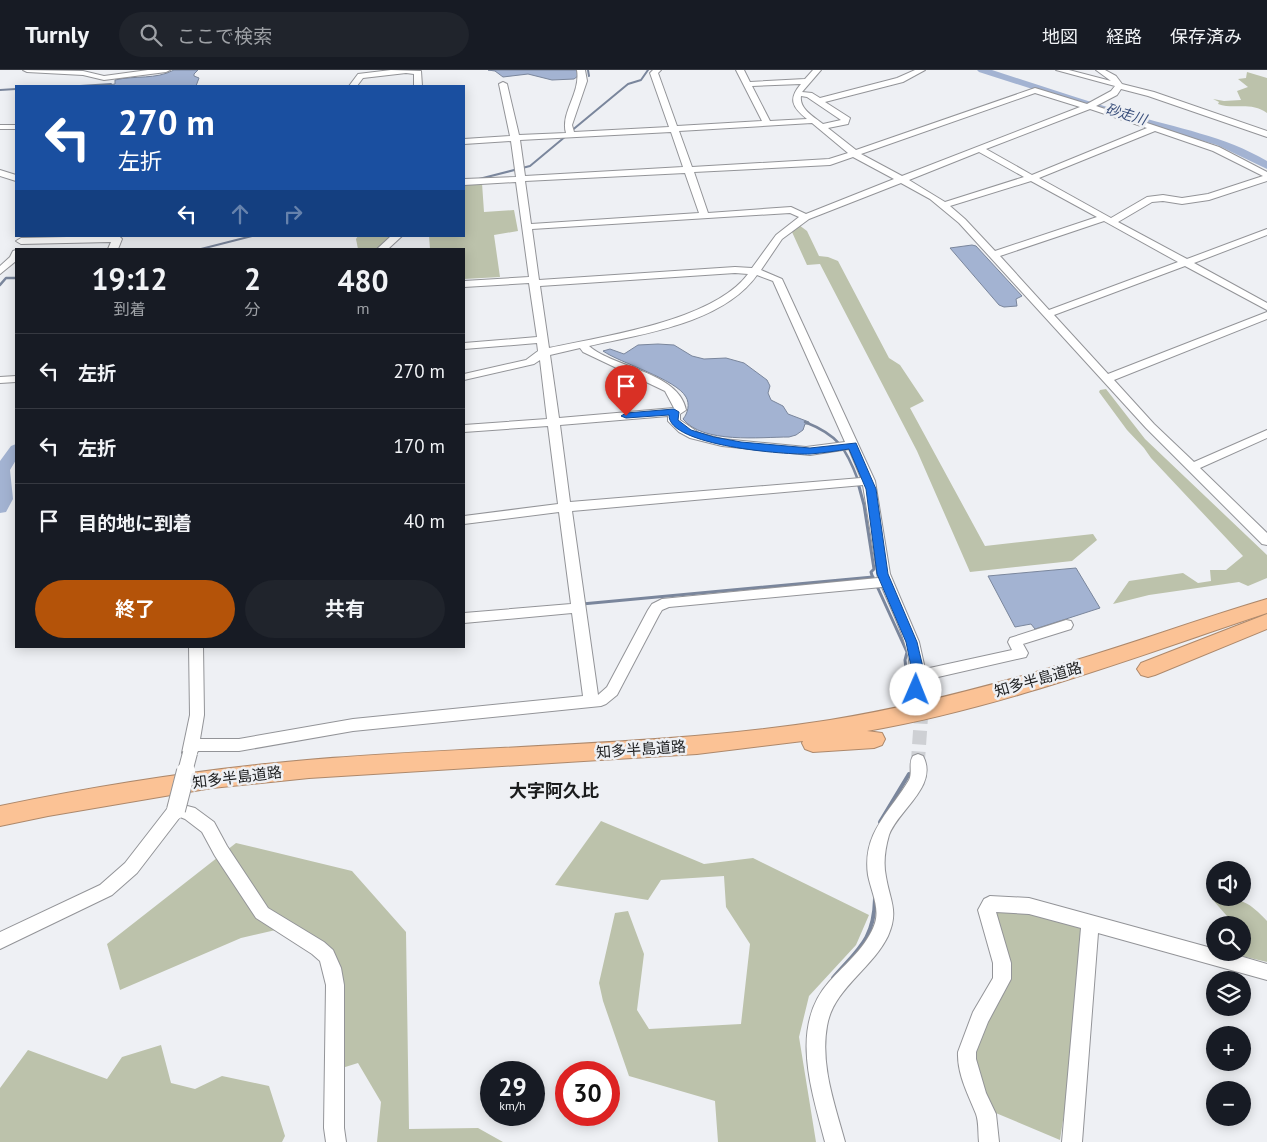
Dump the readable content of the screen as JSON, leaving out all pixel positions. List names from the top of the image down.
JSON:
{
  "streets": {
    "highway": ["知多半島道路"]
  },
  "districts": ["大字阿久比"],
  "water": ["砂走川"],
  "page": {
    "header": "Turnly",
    "search": "ここで検索",
    "nav": ["地図", "経路", "保存済み"],
    "turn": ["270 m", "左折"],
    "eta": [
      "19:12",
      "到着",
      "2",
      "分",
      "480",
      "m"
    ],
    "list": [
      {
        "name": "左折",
        "value": "270 m"
      },
      {
        "name": "左折",
        "value": "170 m"
      },
      {
        "name": "目的地に到着",
        "value": "40 m"
      }
    ],
    "buttons": ["終了", "共有"],
    "map_buttons": ["+", "−"],
    "speed": "29 km/h",
    "limit": "30"
  }
}
